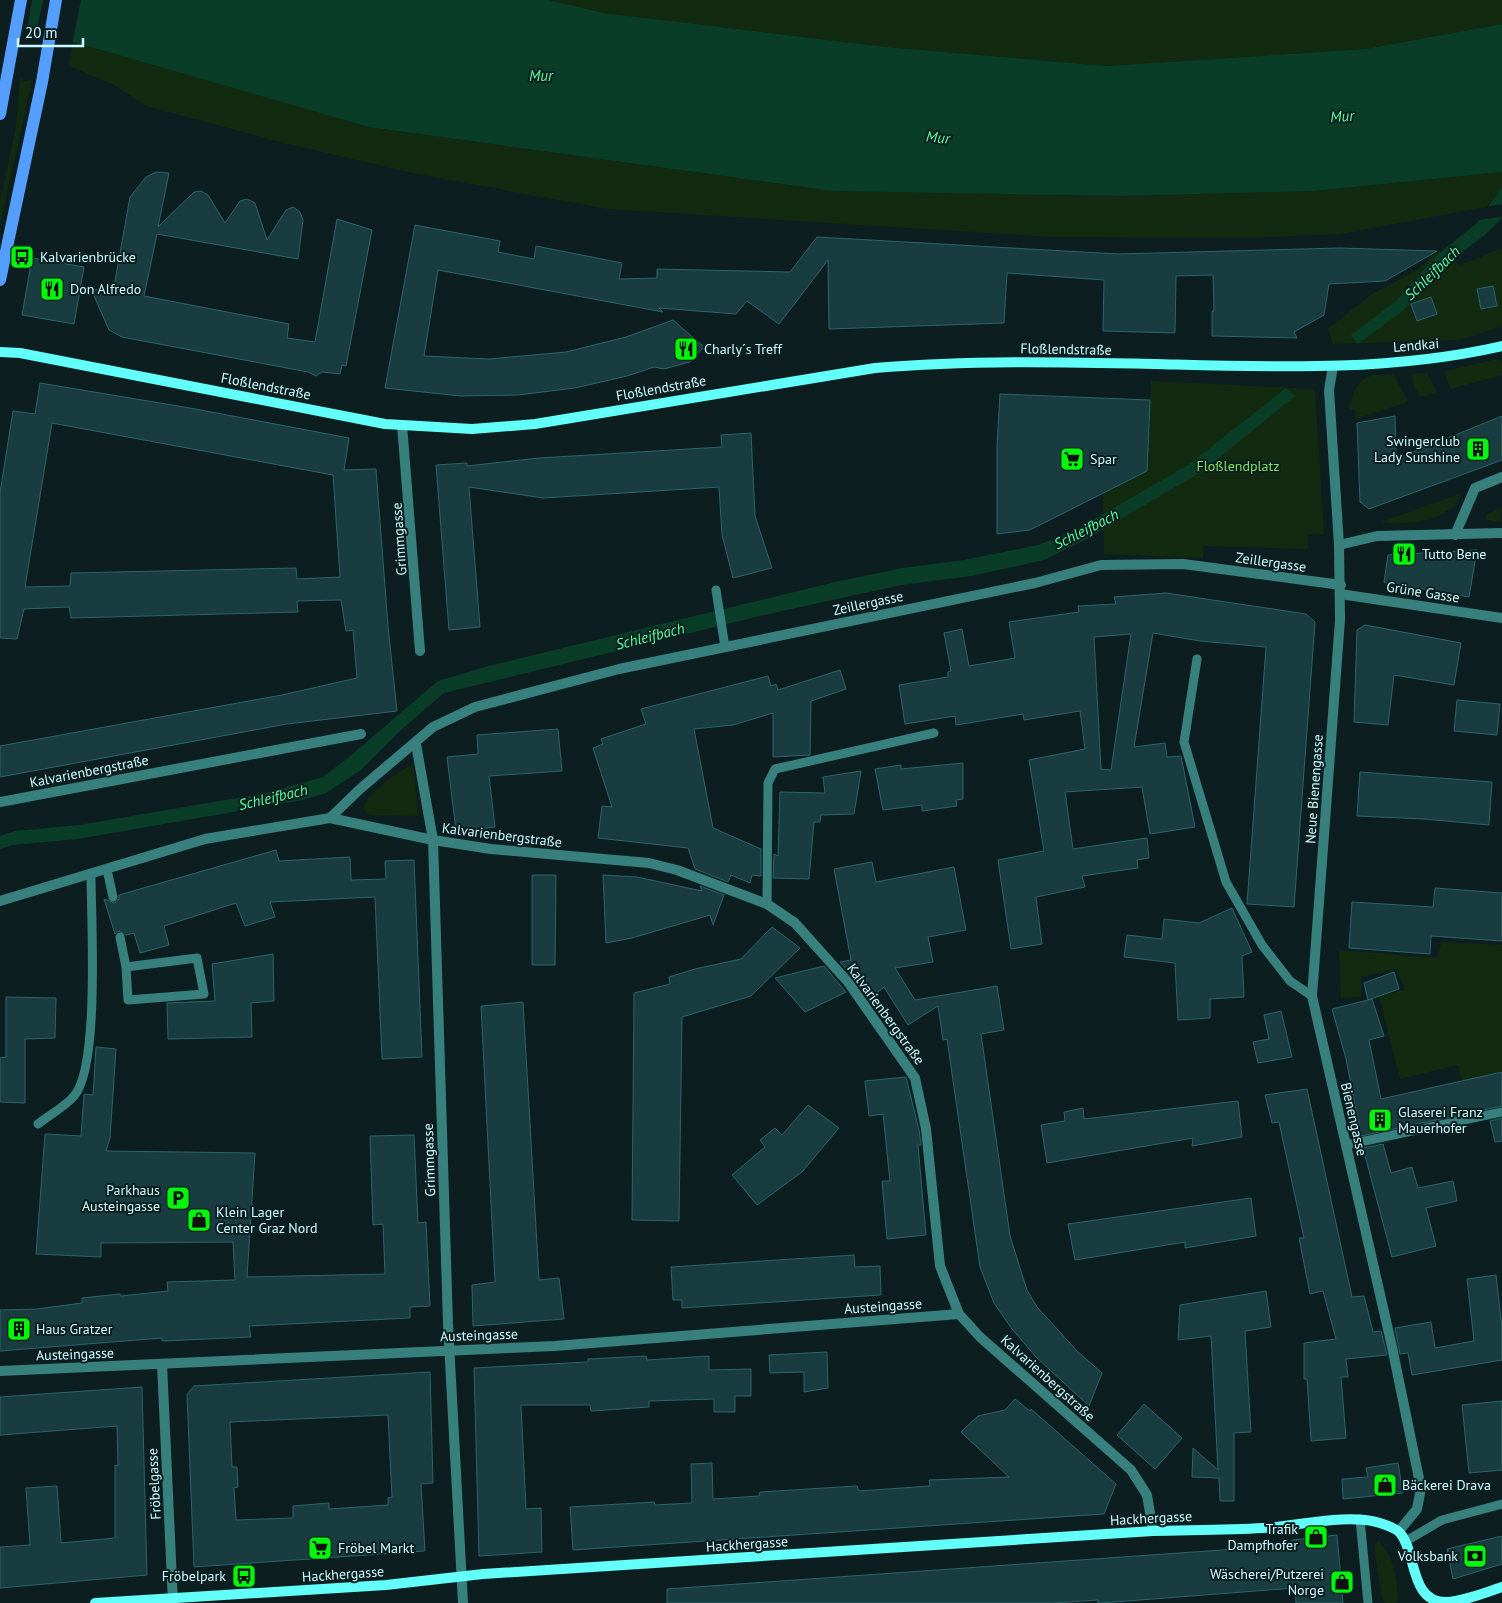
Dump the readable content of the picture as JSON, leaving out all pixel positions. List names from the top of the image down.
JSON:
{
  "streets": {
    "main road": ["Lendkai", "Floßlendstraße", "Hackhergasse"],
    "street": [
      "Grimmgasse",
      "Zeillergasse",
      "Grüne Gasse",
      "Kalvarienbergstraße",
      "Neue Bienengasse",
      "Bienengasse",
      "Austeingasse",
      "Fröbelgasse"
    ]
  },
  "crossings": [
    ["Lendkai", "Floßlendstraße"],
    ["Floßlendstraße", "Grimmgasse"],
    ["Grimmgasse", "Zeillergasse"],
    ["Grimmgasse", "Kalvarienbergstraße"],
    ["Grimmgasse", "Austeingasse"],
    ["Grimmgasse", "Hackhergasse"],
    ["Zeillergasse", "Grüne Gasse"],
    ["Zeillergasse", "Neue Bienengasse"],
    ["Grüne Gasse", "Neue Bienengasse"],
    ["Kalvarienbergstraße", "Austeingasse"],
    ["Kalvarienbergstraße", "Hackhergasse"],
    ["Neue Bienengasse", "Bienengasse"],
    ["Bienengasse", "Hackhergasse"],
    ["Austeingasse", "Fröbelgasse"],
    ["Fröbelgasse", "Hackhergasse"]
  ],
  "water": ["Mur", "Schleifbach"],
  "parks": ["Floßlendplatz"],
  "places": {
    "bus stop": ["Kalvarienbrücke", "Fröbelpark"],
    "restaurant": ["Don Alfredo", "Charly´s Treff", "Tutto Bene"],
    "building": ["Swingerclub Lady Sunshine", "Glaserei Franz Mauerhofer", "Haus Gratzer"],
    "supermarket": ["Spar", "Fröbel Markt"],
    "parking": ["Parkhaus Austeingasse"],
    "shop": [
      "Klein Lager Center Graz Nord",
      "Bäckerei Drava",
      "Trafik Dampfhofer",
      "Wäscherei/Putzerei Norge"
    ],
    "bank": ["Volksbank"]
  },
  "scale_bar": "20 m"
}
